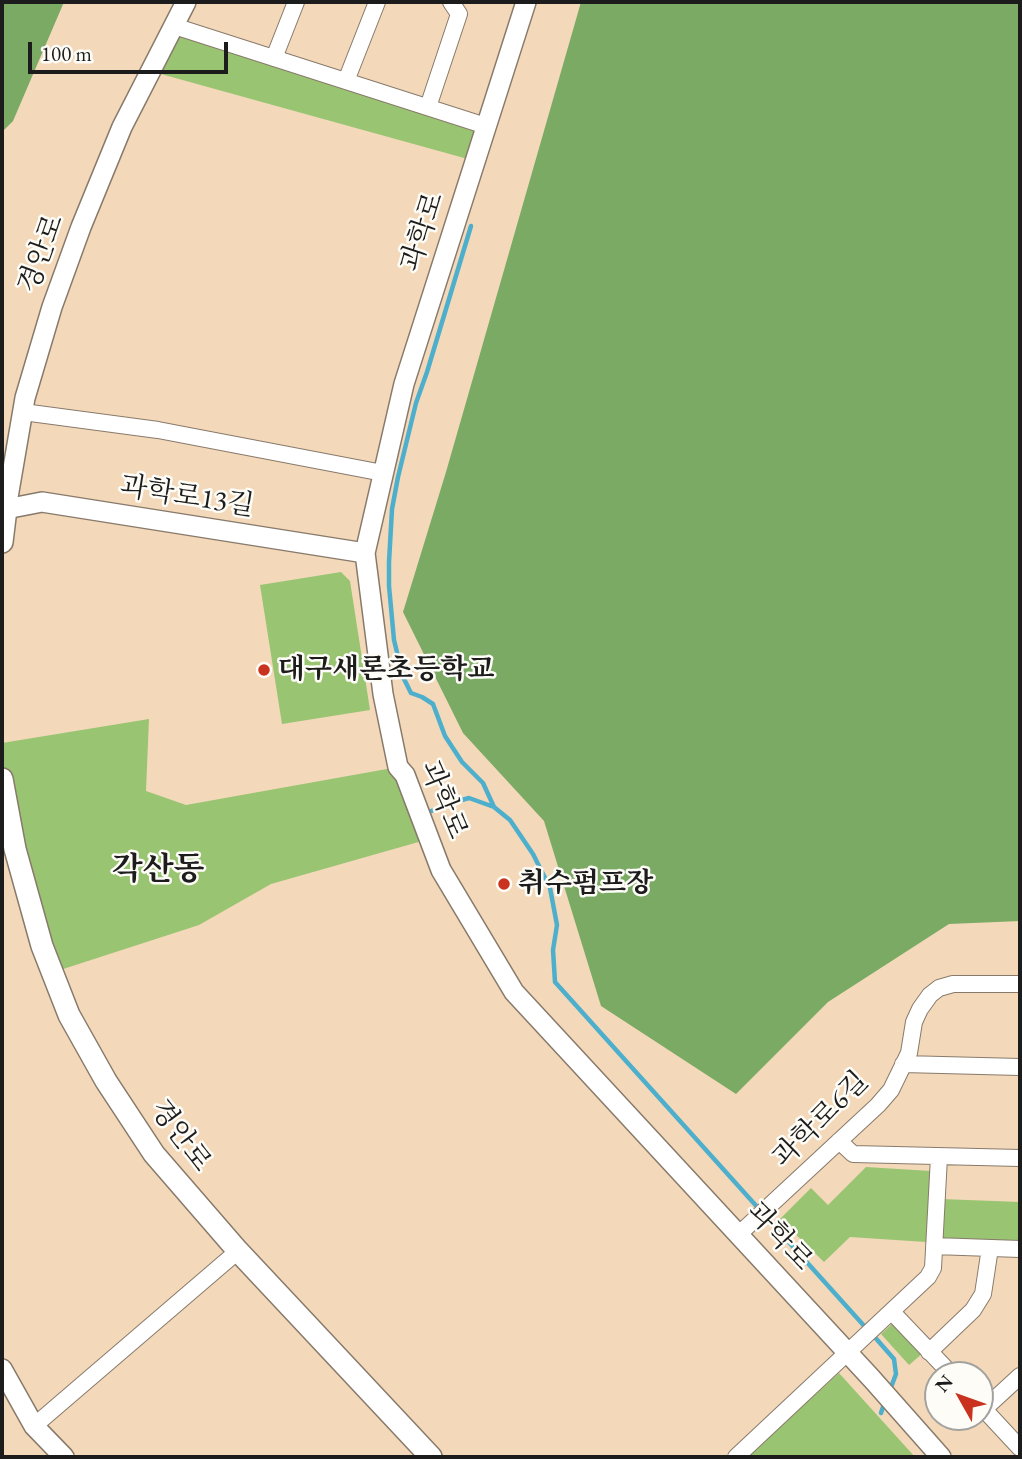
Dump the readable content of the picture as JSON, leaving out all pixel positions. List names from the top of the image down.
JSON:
{
  "streets": {
    "main road": ["경안로"],
    "street": ["과학로", "과학로13길", "과학로6길"]
  },
  "crossings": [
    ["과학로", "과학로13길"],
    ["과학로", "과학로6길"],
    ["경안로", "과학로13길"]
  ],
  "districts": ["각산동"],
  "places": ["대구새론초등학교", "취수펌프장"],
  "scale_bar": "100 m",
  "north": "top left"
}
